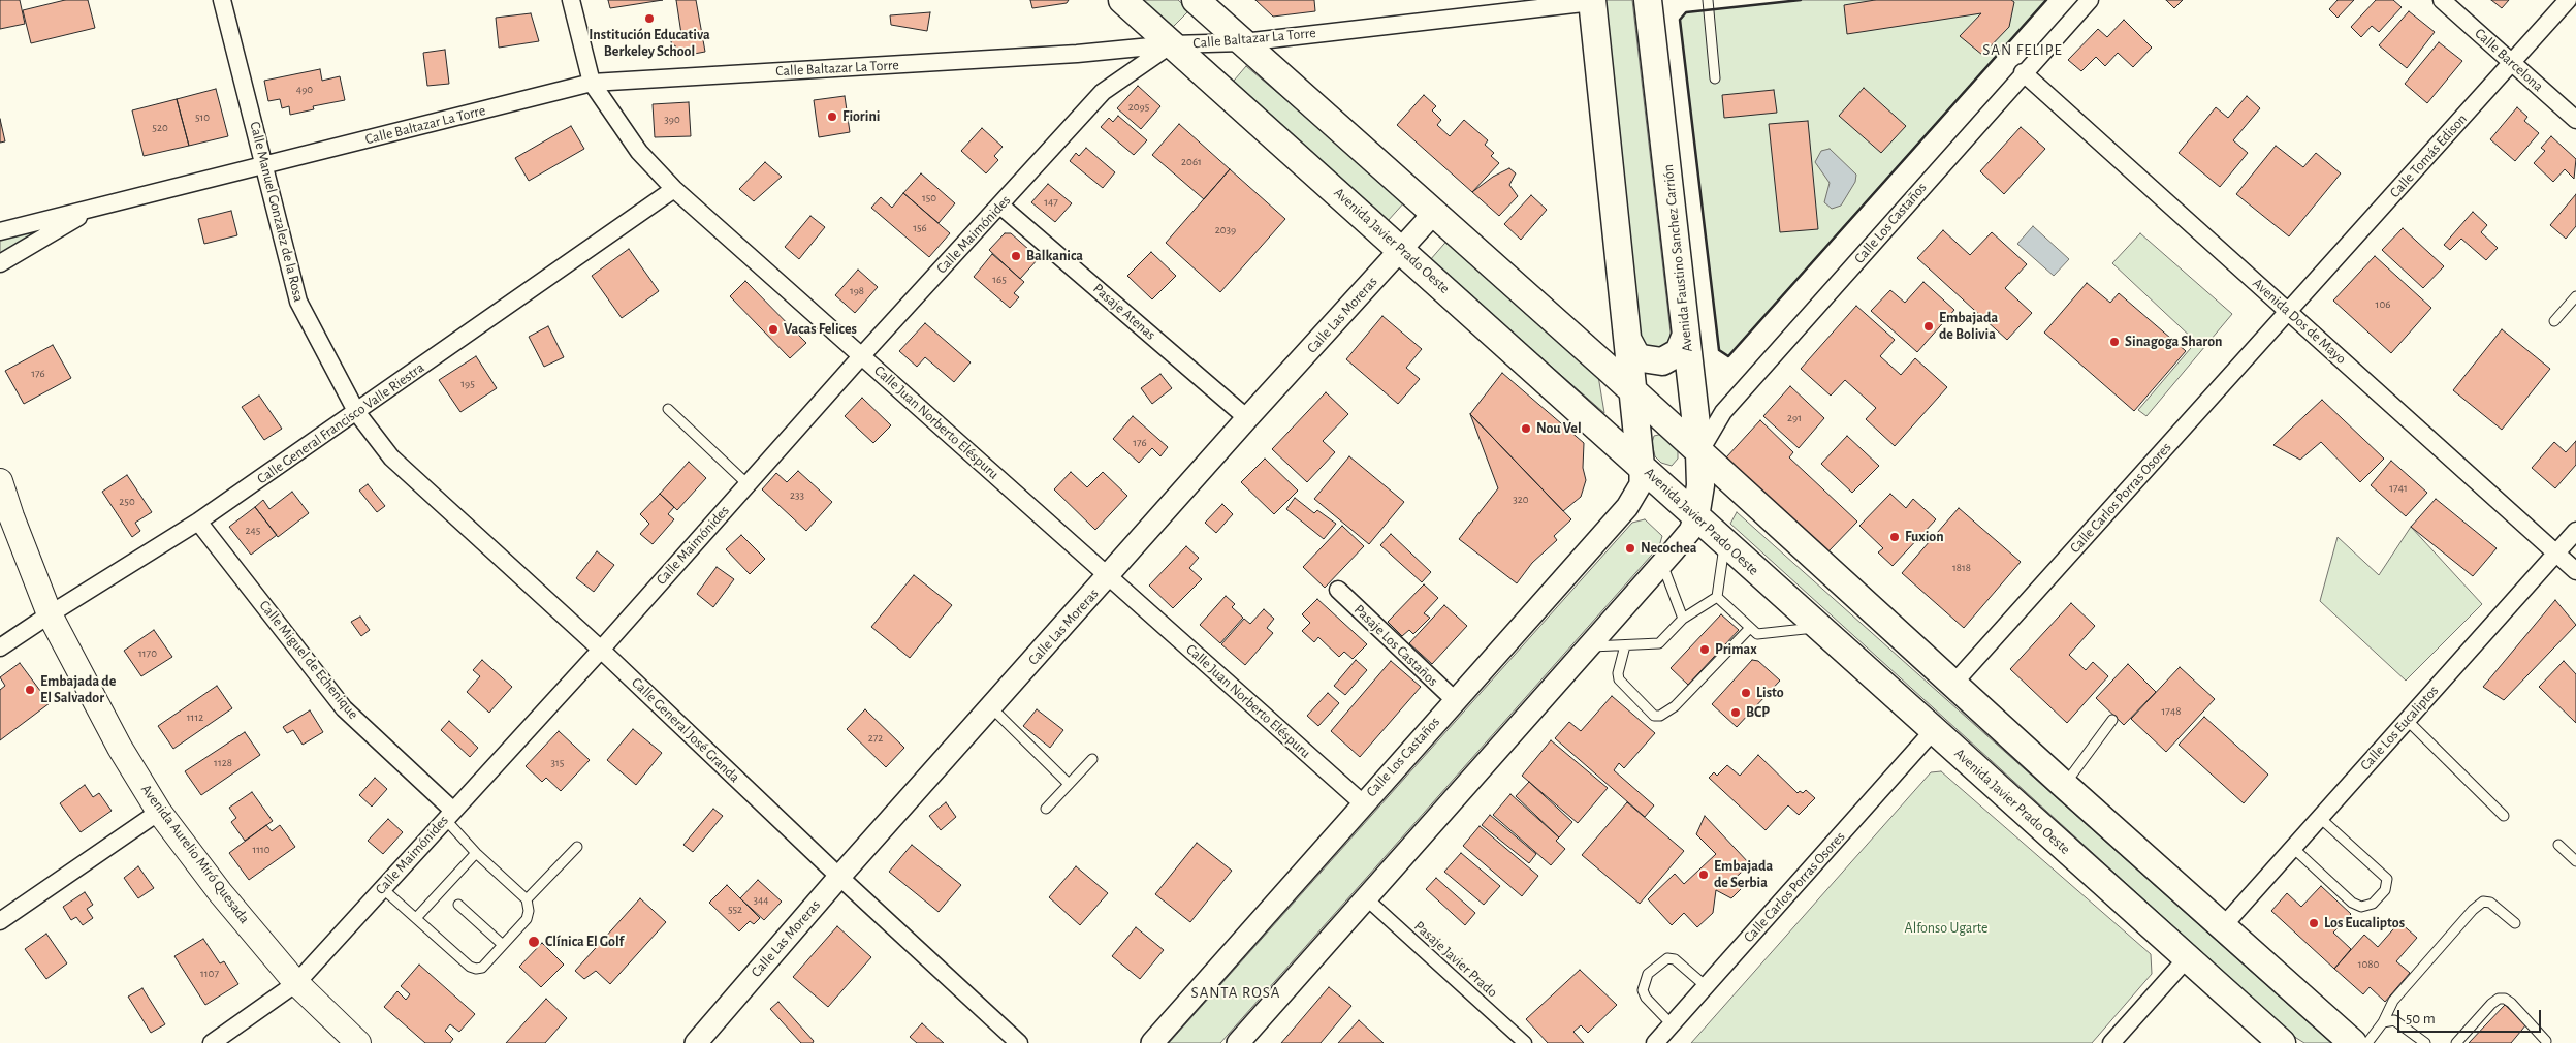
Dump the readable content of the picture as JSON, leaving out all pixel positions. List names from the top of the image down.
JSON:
{
  "streets": {
    "main road": ["Avenida Javier Prado Oeste", "Avenida Faustino Sanchez Carrión", "Avenida Aurelio Miró Quesada"],
    "street": [
      "Calle Baltazar La Torre",
      "Calle Barcelona",
      "Calle Tomás Edison",
      "Calle Manuel Gonzalez de la Rosa",
      "Calle Los Castaños",
      "Calle Maimónides",
      "Pasaje Atenas",
      "Calle Las Moreras",
      "Avenida Dos de Mayo",
      "Calle Juan Norberto Eléspuru",
      "Calle General Francisco Valle Riestra",
      "Calle Carlos Porras Osores",
      "Pasaje Los Castaños",
      "Calle Miguel de Echenique",
      "Calle Los Eucaliptos",
      "Calle General José Granda",
      "Pasaje Javier Prado"
    ]
  },
  "crossings": [
    ["Calle Baltazar La Torre", "Calle Manuel Gonzalez de la Rosa"],
    ["Calle Baltazar La Torre", "Calle Maimónides"],
    ["Calle Baltazar La Torre", "Avenida Javier Prado Oeste"],
    ["Calle Baltazar La Torre", "Calle Juan Norberto Eléspuru"],
    ["Calle Barcelona", "Calle Tomás Edison"],
    ["Calle Tomás Edison", "Avenida Dos de Mayo"],
    ["Calle Tomás Edison", "Calle Carlos Porras Osores"],
    ["Calle Manuel Gonzalez de la Rosa", "Calle General Francisco Valle Riestra"],
    ["Calle Manuel Gonzalez de la Rosa", "Calle General José Granda"],
    ["Calle Los Castaños", "Avenida Javier Prado Oeste"],
    ["Calle Los Castaños", "Avenida Faustino Sanchez Carrión"],
    ["Calle Los Castaños", "Avenida Dos de Mayo"],
    ["Calle Los Castaños", "Calle Juan Norberto Eléspuru"],
    ["Calle Los Castaños", "Pasaje Los Castaños"],
    ["Calle Maimónides", "Avenida Javier Prado Oeste"],
    ["Calle Maimónides", "Pasaje Atenas"],
    ["Calle Maimónides", "Calle Juan Norberto Eléspuru"],
    ["Calle Maimónides", "Calle Miguel de Echenique"],
    ["Calle Maimónides", "Calle General José Granda"],
    ["Calle Maimónides", "Avenida Aurelio Miró Quesada"],
    ["Avenida Javier Prado Oeste", "Avenida Faustino Sanchez Carrión"],
    ["Avenida Javier Prado Oeste", "Calle Las Moreras"],
    ["Avenida Javier Prado Oeste", "Calle Carlos Porras Osores"],
    ["Pasaje Atenas", "Calle Las Moreras"],
    ["Calle Las Moreras", "Calle Juan Norberto Eléspuru"],
    ["Calle Las Moreras", "Calle General José Granda"],
    ["Avenida Dos de Mayo", "Calle Carlos Porras Osores"],
    ["Avenida Dos de Mayo", "Calle Los Eucaliptos"],
    ["Calle Juan Norberto Eléspuru", "Calle General Francisco Valle Riestra"],
    ["Calle General Francisco Valle Riestra", "Calle Miguel de Echenique"],
    ["Calle General Francisco Valle Riestra", "Calle General José Granda"],
    ["Calle General Francisco Valle Riestra", "Avenida Aurelio Miró Quesada"]
  ],
  "districts": ["SAN FELIPE", "SANTA ROSA"],
  "parks": ["Alfonso Ugarte"],
  "places": [
    "Institución Educativa Berkeley School",
    "Fiorini",
    "Balkanica",
    "Embajada de Bolivia",
    "Vacas Felices",
    "Sinagoga Sharon",
    "Nou Vel",
    "Fuxion",
    "Necochea",
    "Primax",
    "Embajada de El Salvador",
    "Listo",
    "BCP",
    "Embajada de Serbia",
    "Los Eucaliptos",
    "Clínica El Golf"
  ],
  "house_numbers": [
    "490",
    "2095",
    "510",
    "390",
    "520",
    "2061",
    "150",
    "147",
    "156",
    "2039",
    "165",
    "198",
    "106",
    "176",
    "195",
    "291",
    "176",
    "1741",
    "233",
    "320",
    "250",
    "245",
    "1818",
    "1170",
    "1748",
    "1112",
    "272",
    "1128",
    "315",
    "1110",
    "344",
    "552",
    "1080",
    "1107"
  ],
  "scale_bar": "50 m"
}
